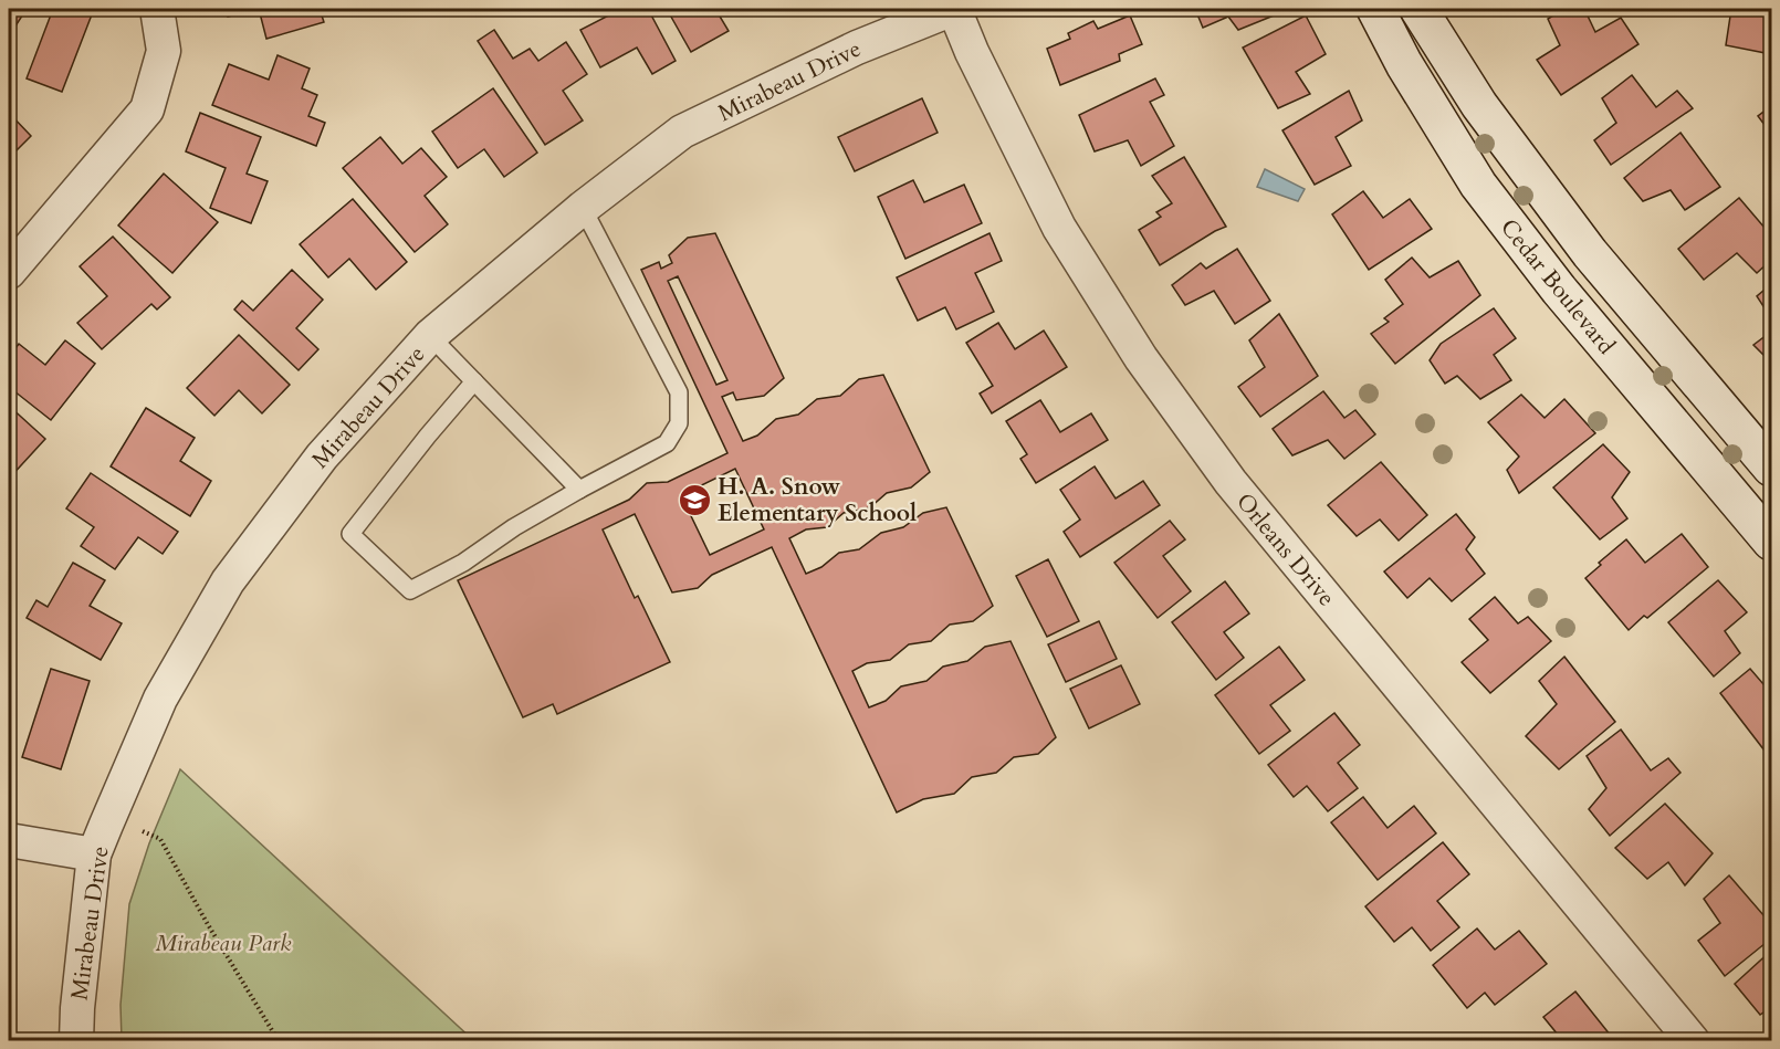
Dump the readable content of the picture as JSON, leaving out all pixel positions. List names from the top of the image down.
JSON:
{
  "streets": {
    "street": ["Mirabeau Drive", "Cedar Boulevard", "Orleans Drive"]
  },
  "crossings": [
    ["Mirabeau Drive", "Orleans Drive"]
  ],
  "parks": ["Mirabeau Park"],
  "places": {
    "school or university": ["H. A. Snow Elementary School"]
  }
}
